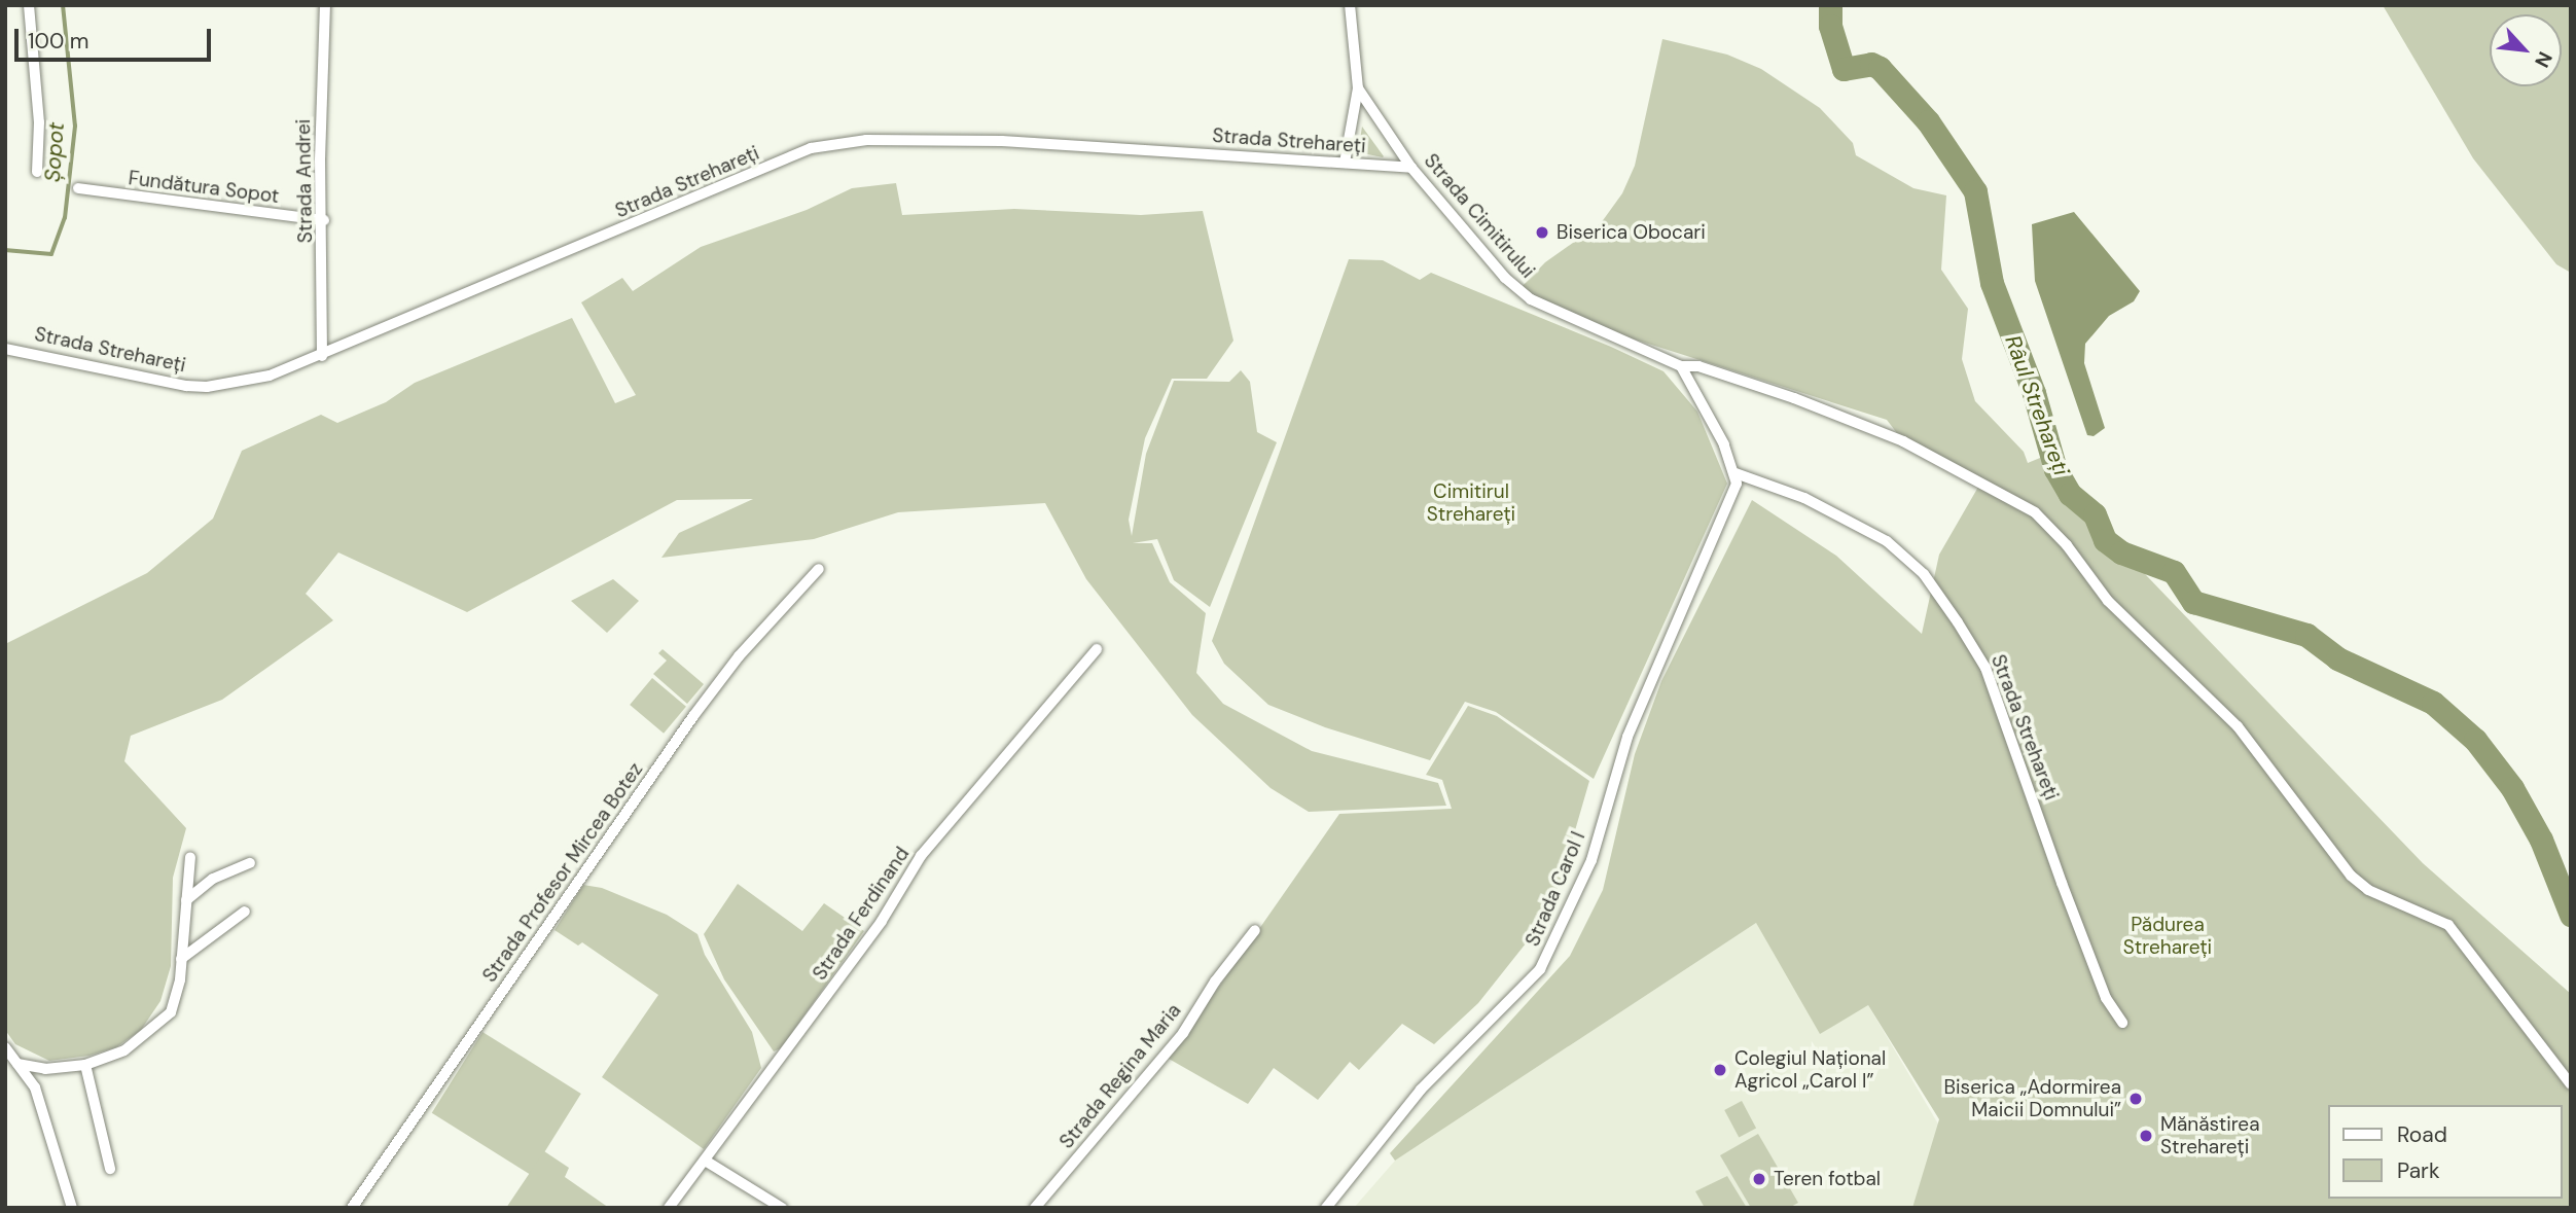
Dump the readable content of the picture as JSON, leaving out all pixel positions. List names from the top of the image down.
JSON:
{
  "streets": {
    "street": [
      "Strada Strehareți",
      "Strada Andrei",
      "Fundătura Sopot",
      "Strada Cimitirului",
      "Strada Profesor Mircea Botez",
      "Strada Carol I",
      "Strada Ferdinand",
      "Strada Regina Maria"
    ]
  },
  "crossings": [
    ["Strada Strehareți", "Strada Andrei"],
    ["Strada Strehareți", "Strada Cimitirului"],
    ["Strada Strehareți", "Strada Carol I"],
    ["Strada Andrei", "Fundătura Sopot"]
  ],
  "water": ["Șopot", "Râul Strehareți"],
  "parks": ["Cimitirul Strehareți", "Pădurea Strehareți"],
  "places": [
    "Biserica Obocari",
    "Colegiul Național Agricol „Carol I”",
    "Biserica „Adormirea Maicii Domnului”",
    "Mănăstirea Strehareți",
    "Teren fotbal"
  ],
  "legend": ["Road", "Park"],
  "scale_bar": "100 m",
  "north": "bottom right"
}
